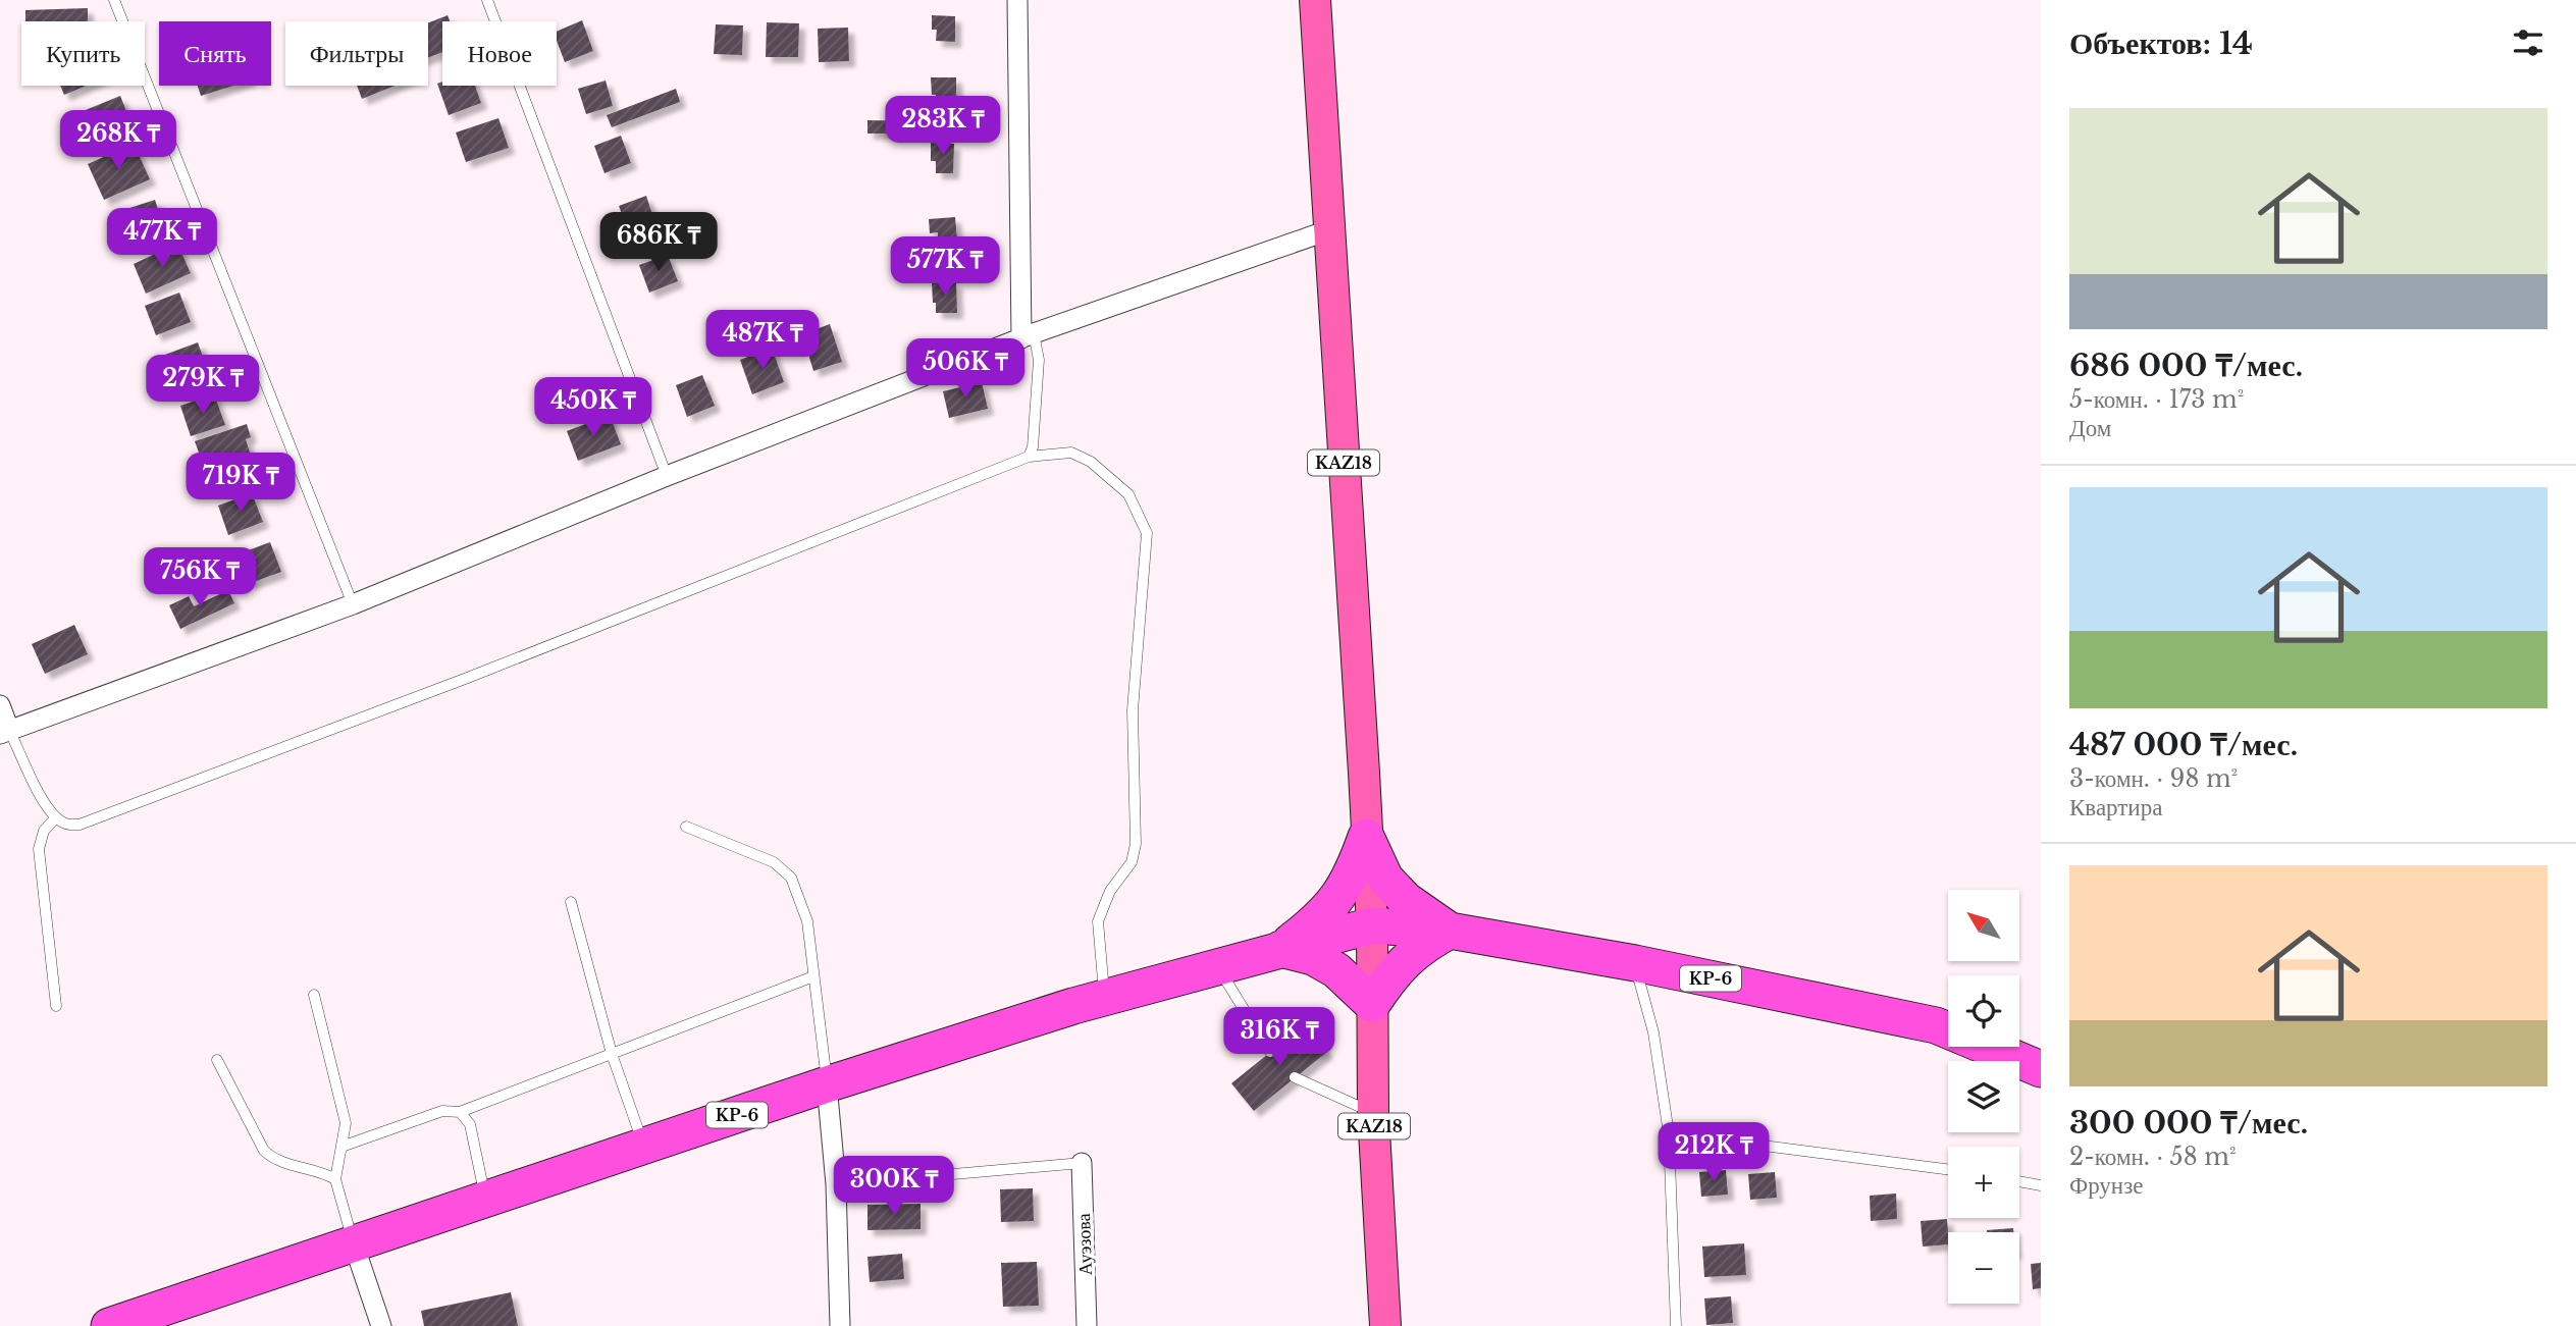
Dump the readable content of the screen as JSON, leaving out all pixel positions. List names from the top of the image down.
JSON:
{
  "streets": {
    "highway": ["KP-6"],
    "main road": ["KAZ18"],
    "street": ["Ауэзова"]
  },
  "crossings": [
    ["KAZ18", "KP-6"]
  ],
  "north": "top left",
  "page": {
    "heading": "Объектов: 14",
    "chip": [
      "Купить",
      "Снять",
      "Фильтры",
      "Новое"
    ],
    "list": [
      {
        "name": "686 000 ₸/мес.",
        "note": "5-комн. · 173 m² · Дом"
      },
      {
        "name": "487 000 ₸/мес.",
        "note": "3-комн. · 98 m² · Квартира"
      },
      {
        "name": "300 000 ₸/мес.",
        "note": "2-комн. · 58 m² · Фрунзе"
      }
    ],
    "price": [
      "283K ₸",
      "268K ₸",
      "477K ₸",
      "686K ₸",
      "577K ₸",
      "487K ₸",
      "506K ₸",
      "279K ₸",
      "450K ₸",
      "719K ₸",
      "756K ₸",
      "316K ₸",
      "212K ₸",
      "300K ₸"
    ],
    "map_buttons": ["+", "−"]
  }
}
